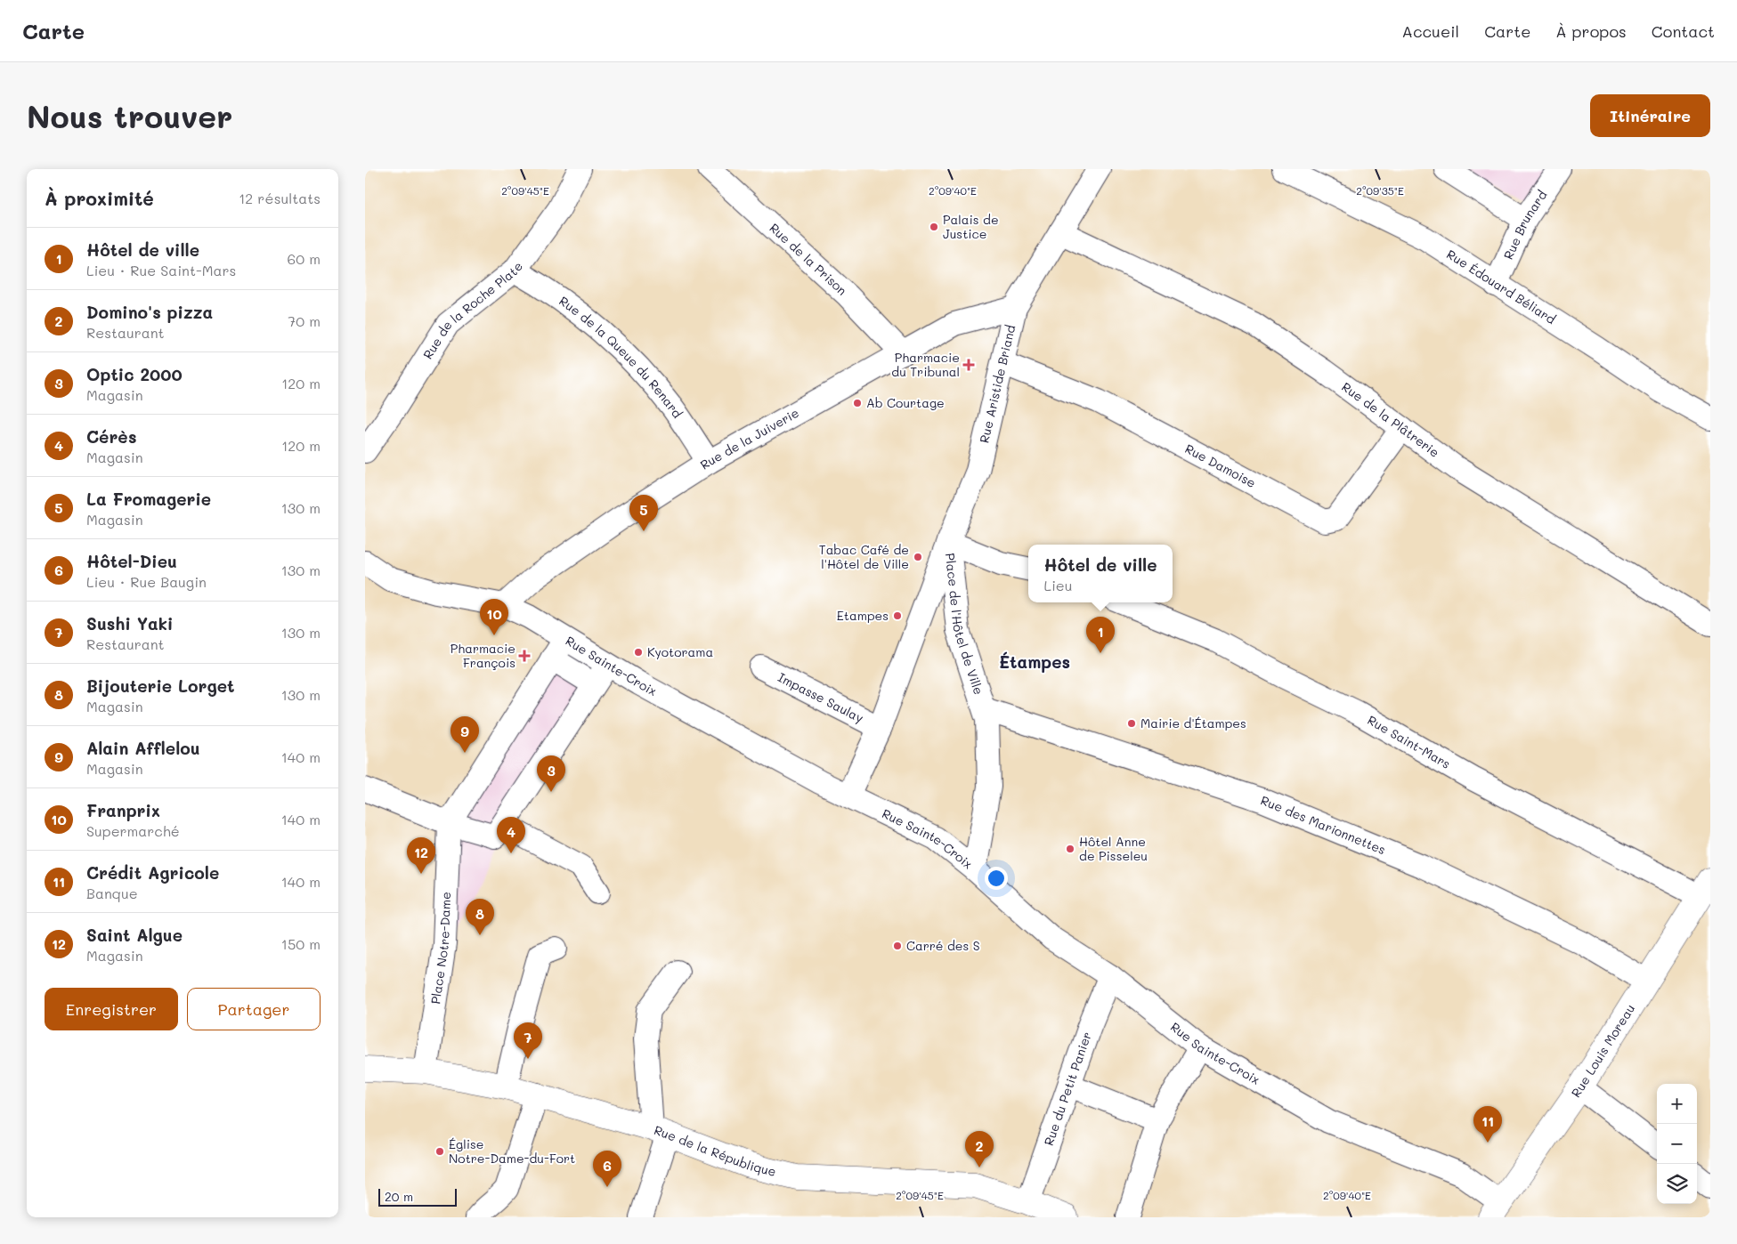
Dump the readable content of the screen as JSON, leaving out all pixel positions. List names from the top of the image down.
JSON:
{
  "streets": {
    "street": [
      "Rue Brunard",
      "Rue de la Prison",
      "Rue Édouard Béliard",
      "Rue de la Roche Plate",
      "Rue de la Queue du Renard",
      "Rue Aristide Briand",
      "Rue de la Plâtrerie",
      "Rue de la Juiverie",
      "Rue Damoise",
      "Place de l'Hôtel de Ville",
      "Rue Sainte-Croix",
      "Impasse Saulay",
      "Rue Saint-Mars",
      "Rue des Marionnettes",
      "Place Notre-Dame",
      "Rue Louis Moreau",
      "Rue du Petit Panier",
      "Rue de la République"
    ]
  },
  "crossings": [
    ["Rue Brunard", "Rue Édouard Béliard"],
    ["Rue de la Prison", "Rue de la Juiverie"],
    ["Rue de la Roche Plate", "Rue de la Queue du Renard"],
    ["Rue de la Queue du Renard", "Rue de la Juiverie"],
    ["Rue Aristide Briand", "Rue de la Plâtrerie"],
    ["Rue Aristide Briand", "Rue de la Juiverie"],
    ["Rue Aristide Briand", "Rue Damoise"],
    ["Rue Aristide Briand", "Place de l'Hôtel de Ville"],
    ["Rue de la Plâtrerie", "Rue Damoise"],
    ["Rue de la Juiverie", "Rue Sainte-Croix"],
    ["Place de l'Hôtel de Ville", "Rue Sainte-Croix"],
    ["Place de l'Hôtel de Ville", "Impasse Saulay"],
    ["Place de l'Hôtel de Ville", "Rue des Marionnettes"],
    ["Rue Sainte-Croix", "Rue Louis Moreau"],
    ["Rue Sainte-Croix", "Rue du Petit Panier"],
    ["Rue Saint-Mars", "Rue Louis Moreau"],
    ["Rue des Marionnettes", "Rue Louis Moreau"],
    ["Place Notre-Dame", "Rue de la République"],
    ["Rue du Petit Panier", "Rue de la République"]
  ],
  "districts": ["Étampes"],
  "places": {
    "other": [
      "Palais de Justice",
      "Ab Courtage",
      "Tabac Café de l'Hôtel de Ville",
      "Etampes",
      "Kyotorama",
      "Mairie d'Étampes",
      "Hôtel Anne de Pisseleu",
      "Carré des S",
      "Église Notre-Dame-du-Fort"
    ],
    "health": ["Pharmacie du Tribunal", "Pharmacie François"]
  },
  "scale_bar": "20 m",
  "page": {
    "header": "Carte",
    "nav": [
      "Accueil",
      "Carte",
      "À propos",
      "Contact"
    ],
    "buttons": [
      "Itinéraire",
      ["Enregistrer", "Partager"]
    ],
    "title": "Nous trouver",
    "heading": ["À proximité", "12 résultats"],
    "list": [
      {
        "mark": "1",
        "name": "Hôtel de ville",
        "note": "Lieu · Rue Saint-Mars",
        "value": "60 m"
      },
      {
        "mark": "2",
        "name": "Domino's pizza",
        "note": "Restaurant",
        "value": "70 m"
      },
      {
        "mark": "3",
        "name": "Optic 2000",
        "note": "Magasin",
        "value": "120 m"
      },
      {
        "mark": "4",
        "name": "Cérès",
        "note": "Magasin",
        "value": "120 m"
      },
      {
        "mark": "5",
        "name": "La Fromagerie",
        "note": "Magasin",
        "value": "130 m"
      },
      {
        "mark": "6",
        "name": "Hôtel-Dieu",
        "note": "Lieu · Rue Baugin",
        "value": "130 m"
      },
      {
        "mark": "7",
        "name": "Sushi Yaki",
        "note": "Restaurant",
        "value": "130 m"
      },
      {
        "mark": "8",
        "name": "Bijouterie Lorget",
        "note": "Magasin",
        "value": "130 m"
      },
      {
        "mark": "9",
        "name": "Alain Afflelou",
        "note": "Magasin",
        "value": "140 m"
      },
      {
        "mark": "10",
        "name": "Franprix",
        "note": "Supermarché",
        "value": "140 m"
      },
      {
        "mark": "11",
        "name": "Crédit Agricole",
        "note": "Banque",
        "value": "140 m"
      },
      {
        "mark": "12",
        "name": "Saint Algue",
        "note": "Magasin",
        "value": "150 m"
      }
    ],
    "pins": [
      "5",
      "10",
      "1",
      "9",
      "3",
      "4",
      "12",
      "8",
      "7",
      "11",
      "2",
      "6"
    ],
    "popup": ["Hôtel de ville", "Lieu"],
    "map_buttons": ["+", "−"],
    "scale": "20 m"
  },
  "coordinates": ["2°09'45\"E", "2°09'40\"E", "2°09'35\"E"]
}
